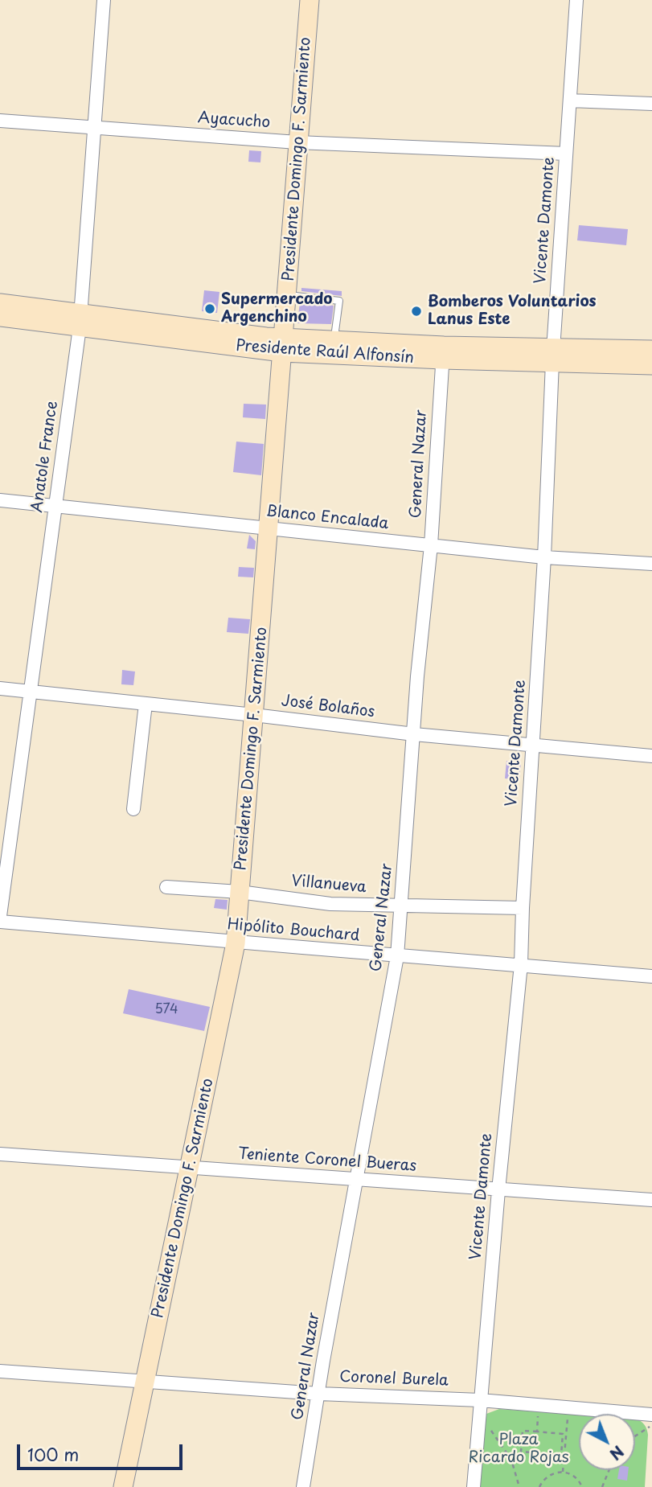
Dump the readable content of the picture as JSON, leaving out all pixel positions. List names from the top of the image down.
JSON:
{
  "streets": {
    "main road": ["Presidente Domingo F. Sarmiento", "Presidente Raúl Alfonsín"],
    "street": [
      "Ayacucho",
      "Vicente Damonte",
      "Anatole France",
      "General Nazar",
      "Blanco Encalada",
      "José Bolaños",
      "Villanueva",
      "Hipólito Bouchard",
      "Teniente Coronel Bueras",
      "Coronel Burela"
    ]
  },
  "crossings": [
    ["Ayacucho", "Presidente Domingo F. Sarmiento"],
    ["Ayacucho", "Vicente Damonte"],
    ["Ayacucho", "Anatole France"],
    ["Presidente Domingo F. Sarmiento", "Presidente Raúl Alfonsín"],
    ["Presidente Domingo F. Sarmiento", "Blanco Encalada"],
    ["Presidente Domingo F. Sarmiento", "José Bolaños"],
    ["Presidente Domingo F. Sarmiento", "Villanueva"],
    ["Presidente Domingo F. Sarmiento", "Hipólito Bouchard"],
    ["Presidente Domingo F. Sarmiento", "Teniente Coronel Bueras"],
    ["Presidente Domingo F. Sarmiento", "Coronel Burela"],
    ["Vicente Damonte", "Presidente Raúl Alfonsín"],
    ["Vicente Damonte", "Blanco Encalada"],
    ["Vicente Damonte", "José Bolaños"],
    ["Vicente Damonte", "Villanueva"],
    ["Vicente Damonte", "Hipólito Bouchard"],
    ["Vicente Damonte", "Teniente Coronel Bueras"],
    ["Vicente Damonte", "Coronel Burela"],
    ["Presidente Raúl Alfonsín", "Anatole France"],
    ["Presidente Raúl Alfonsín", "General Nazar"],
    ["Anatole France", "Blanco Encalada"],
    ["Anatole France", "José Bolaños"],
    ["General Nazar", "Blanco Encalada"],
    ["General Nazar", "José Bolaños"],
    ["General Nazar", "Villanueva"],
    ["General Nazar", "Hipólito Bouchard"],
    ["General Nazar", "Teniente Coronel Bueras"],
    ["General Nazar", "Coronel Burela"]
  ],
  "parks": ["Plaza Ricardo Rojas"],
  "places": ["Supermercado Argenchino", "Bomberos Voluntarios Lanus Este"],
  "house_numbers": ["574"],
  "scale_bar": "100 m",
  "north": "bottom right"
}
